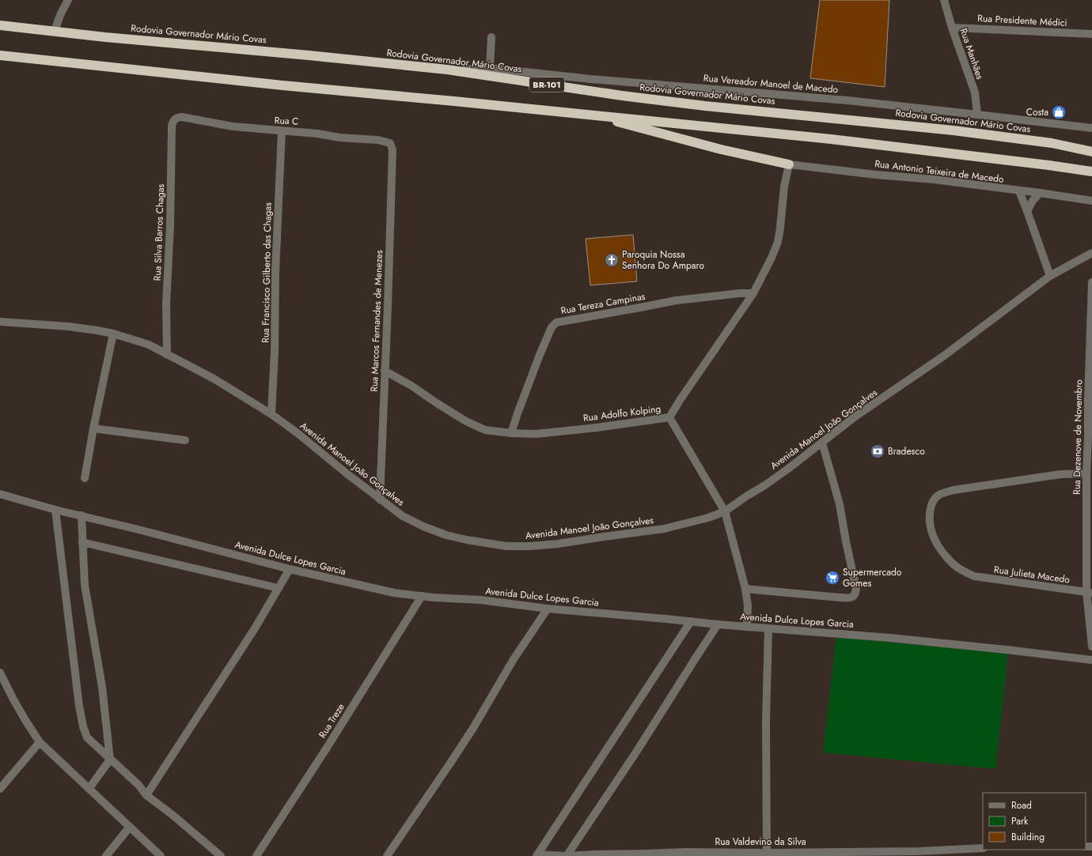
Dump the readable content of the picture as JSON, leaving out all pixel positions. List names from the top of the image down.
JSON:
{
  "streets": {
    "highway": ["Rodovia Governador Mário Covas", "BR-101"],
    "street": [
      "Rua Presidente Médici",
      "Rua Manhães",
      "Rua Vereador Manoel de Macedo",
      "Rua C",
      "Rua Antonio Teixeira de Macedo",
      "Rua Silva Barros Chagas",
      "Rua Francisco Gilberto das Chagas",
      "Rua Tereza Campinas",
      "Rua Marcos Fernandes de Menezes",
      "Rua Adolfo Kolping",
      "Avenida Manoel João Gonçalves",
      "Rua Dezenove de Novembro",
      "Avenida Dulce Lopes Garcia",
      "Rua Julieta Macedo",
      "Rua Treze",
      "Rua Valdevino da Silva"
    ]
  },
  "crossings": [
    ["Rua Presidente Médici", "Rua Manhães"],
    ["Rodovia Governador Mário Covas", "Rua Vereador Manoel de Macedo"],
    ["Rua Manhães", "Rua Vereador Manoel de Macedo"],
    ["Rua C", "Rua Silva Barros Chagas"],
    ["Rua C", "Rua Francisco Gilberto das Chagas"],
    ["Rua C", "Rua Marcos Fernandes de Menezes"],
    ["Rua Antonio Teixeira de Macedo", "Rua Adolfo Kolping"],
    ["Rua Silva Barros Chagas", "Avenida Manoel João Gonçalves"],
    ["Rua Francisco Gilberto das Chagas", "Avenida Manoel João Gonçalves"],
    ["Rua Tereza Campinas", "Rua Adolfo Kolping"],
    ["Rua Marcos Fernandes de Menezes", "Rua Adolfo Kolping"],
    ["Rua Marcos Fernandes de Menezes", "Avenida Manoel João Gonçalves"],
    ["Rua Dezenove de Novembro", "Rua Julieta Macedo"],
    ["Avenida Dulce Lopes Garcia", "Rua Treze"]
  ],
  "places": {
    "shop": ["Costa"],
    "church": ["Paroquia Nossa Senhora Do Amparo"],
    "bank": ["Bradesco"],
    "supermarket": ["Supermercado Gomes"]
  },
  "legend": ["Road", "Park", "Building"]
}
